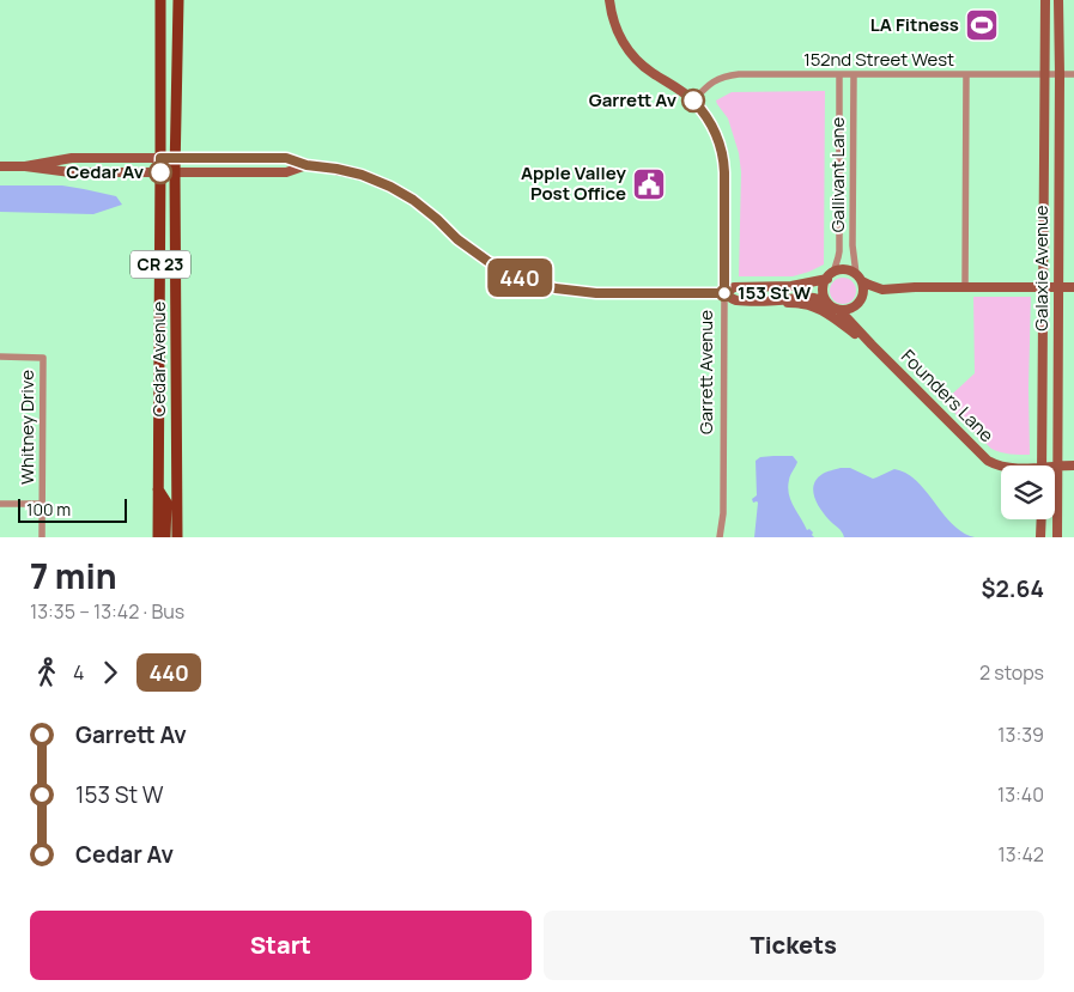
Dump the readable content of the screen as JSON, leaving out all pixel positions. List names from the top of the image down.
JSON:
{
  "streets": {
    "main road": ["CR 23", "Cedar Avenue"],
    "street": [
      "152nd Street West",
      "Gallivant Lane",
      "Galaxie Avenue",
      "Garrett Avenue",
      "Founders Lane",
      "Whitney Drive"
    ]
  },
  "crossings": [
    ["152nd Street West", "Gallivant Lane"],
    ["152nd Street West", "Galaxie Avenue"],
    ["152nd Street West", "Garrett Avenue"],
    ["Gallivant Lane", "Founders Lane"],
    ["Galaxie Avenue", "Founders Lane"]
  ],
  "places": {
    "sports": ["LA Fitness"],
    "other": ["Garrett Av", "Cedar Av", "153 St W"],
    "public building": ["Apple Valley Post Office"]
  },
  "lines": ["bus line 440"],
  "scale_bar": "100 m",
  "page": {
    "on_map": "440",
    "scale": "100 m",
    "heading": ["7 min", "13:35 – 13:42 · Bus", "$2.64"],
    "legs": ["4", "440", "2 stops"],
    "list": [
      {
        "name": "Garrett Av",
        "value": "13:39"
      },
      {
        "name": "153 St W",
        "value": "13:40"
      },
      {
        "name": "Cedar Av",
        "value": "13:42"
      }
    ],
    "buttons": ["Start", "Tickets"]
  }
}
